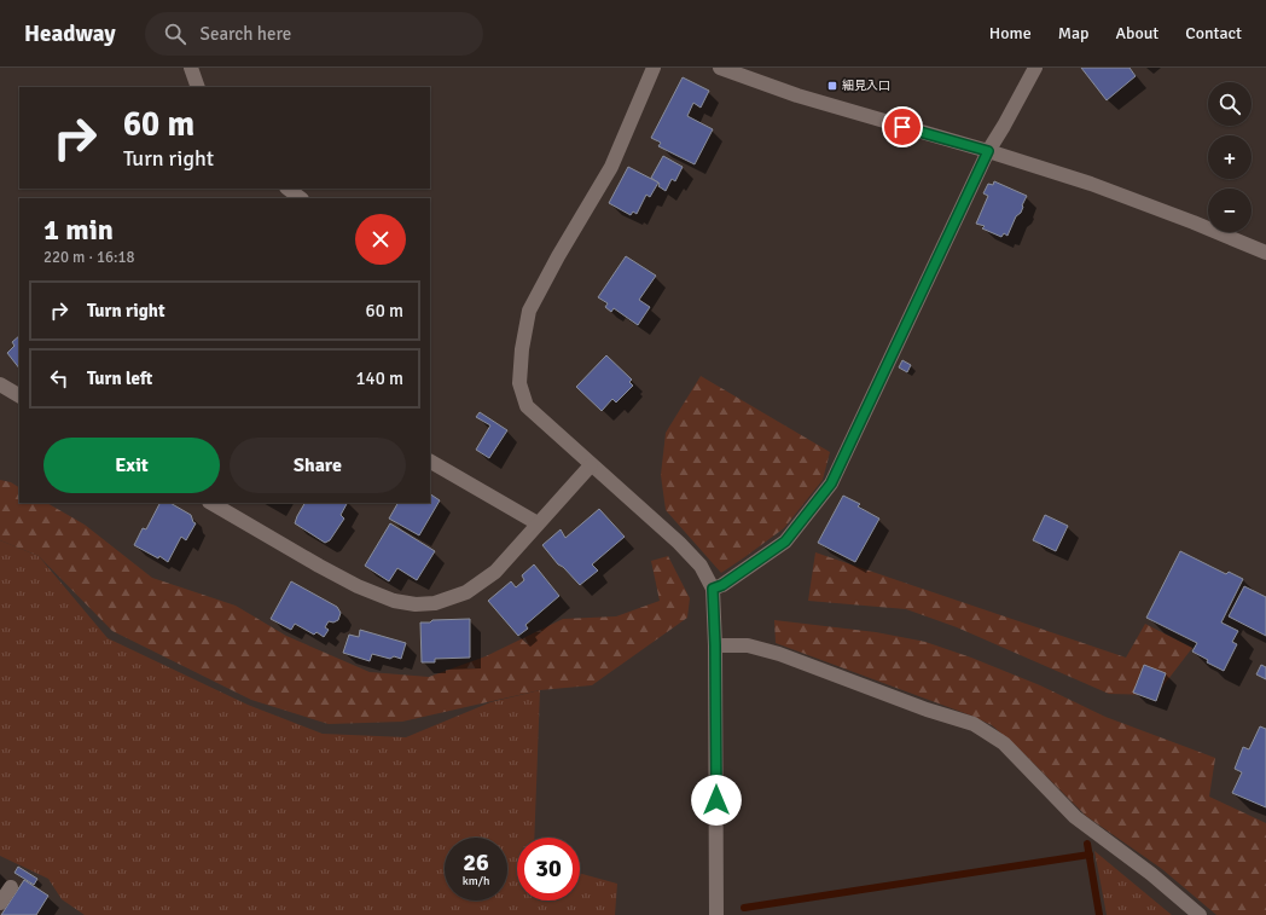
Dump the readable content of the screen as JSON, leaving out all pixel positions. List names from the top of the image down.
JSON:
{
  "places": {
    "transit": ["細見入口"]
  },
  "page": {
    "header": "Headway",
    "search": "Search here",
    "nav": [
      "Home",
      "Map",
      "About",
      "Contact"
    ],
    "map_buttons": ["+", "−"],
    "turn": ["60 m", "Turn right"],
    "heading": ["1 min", "220 m · 16:18"],
    "list": [
      {
        "name": "Turn right",
        "value": "60 m"
      },
      {
        "name": "Turn left",
        "value": "140 m"
      }
    ],
    "buttons": ["Exit", "Share"],
    "speed": "26 km/h",
    "limit": "30"
  }
}
